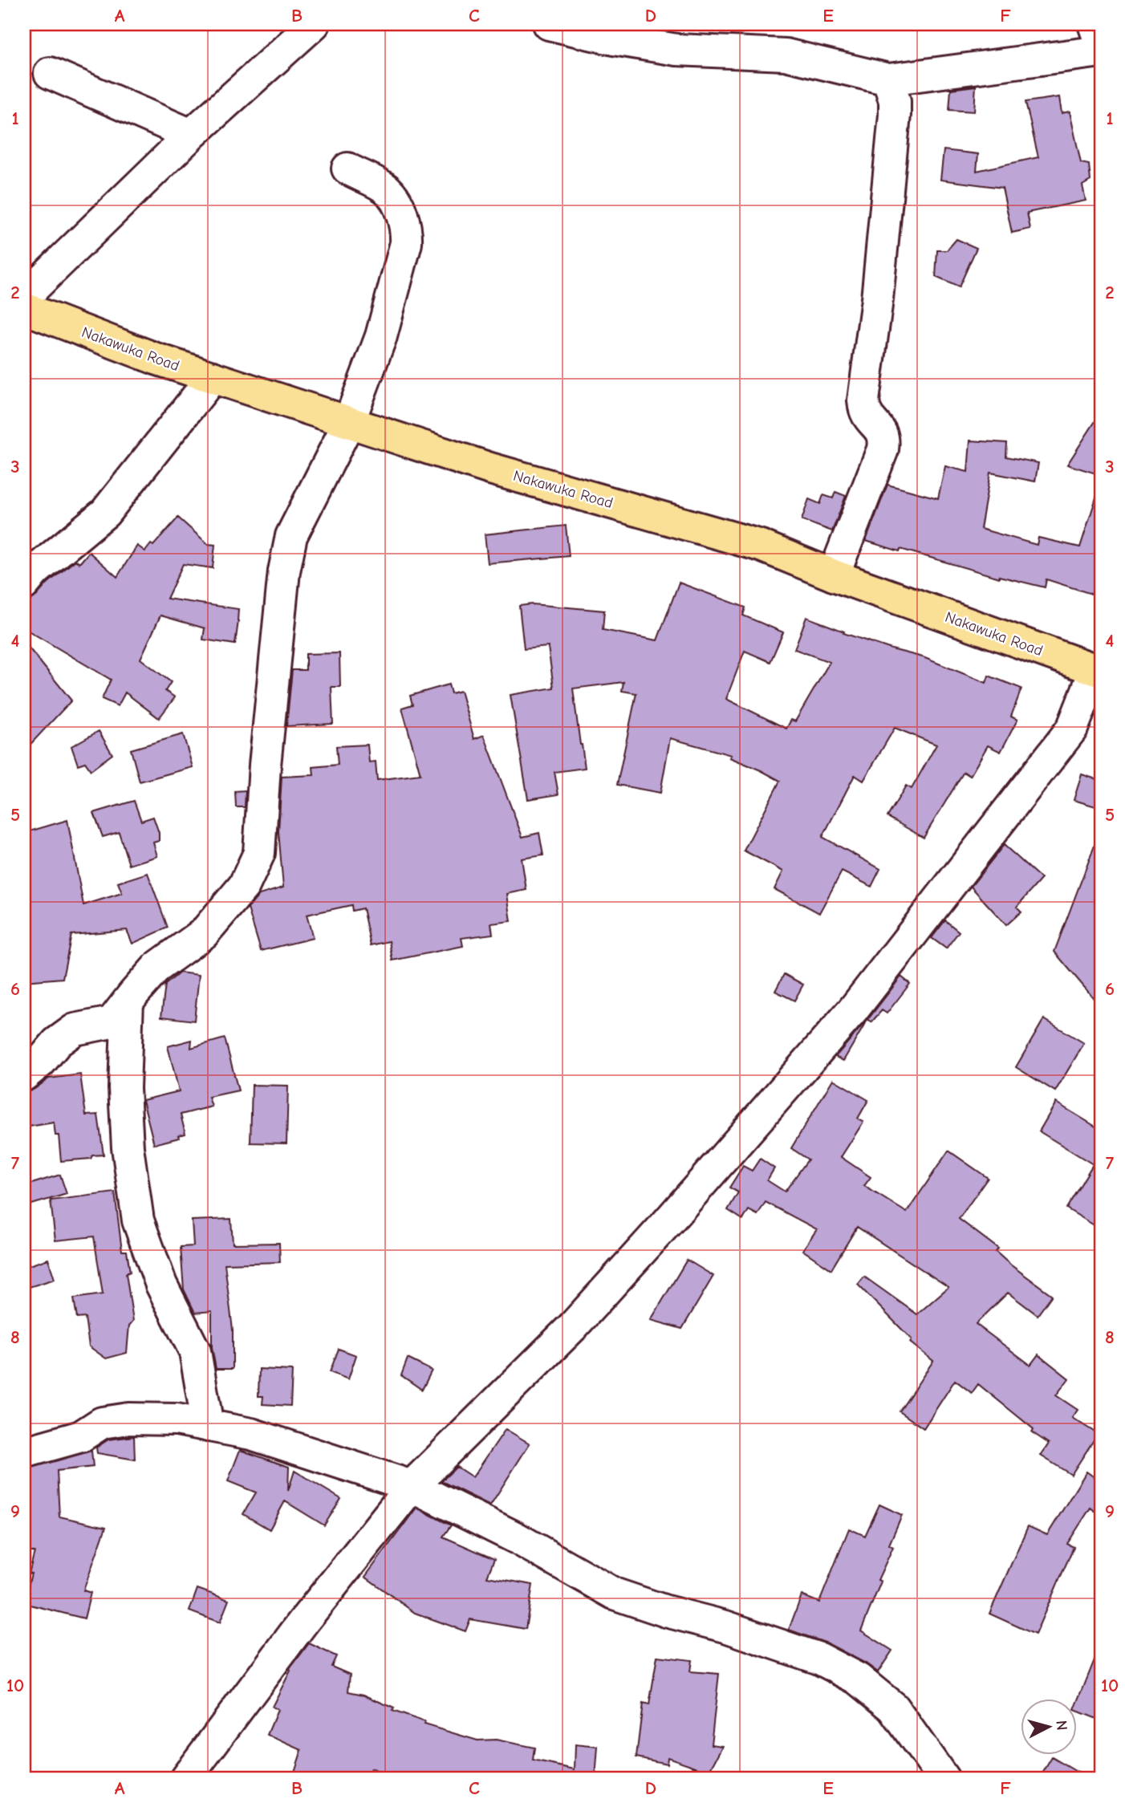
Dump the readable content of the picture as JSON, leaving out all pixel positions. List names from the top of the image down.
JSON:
{
  "streets": {
    "main road": ["Nakawuka Road"]
  },
  "north": "right",
  "grid": {
    "columns": [
      "A",
      "B",
      "C",
      "D",
      "E",
      "F"
    ],
    "rows": [
      "1",
      "2",
      "3",
      "4",
      "5",
      "6",
      "7",
      "8",
      "9",
      "10"
    ]
  }
}
